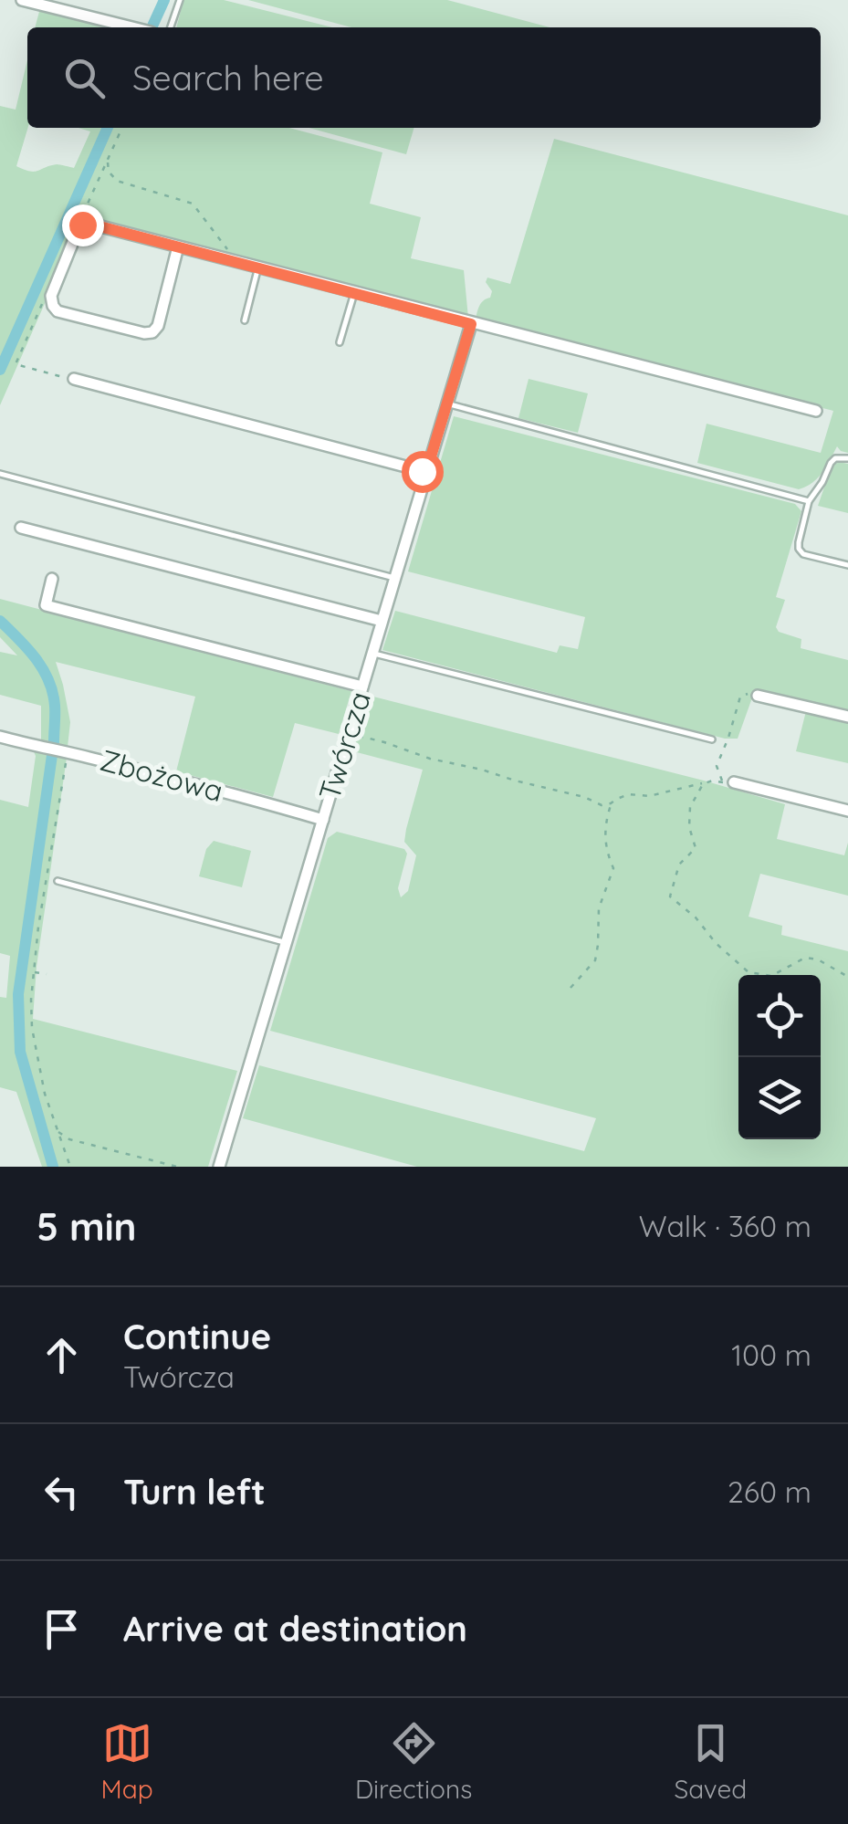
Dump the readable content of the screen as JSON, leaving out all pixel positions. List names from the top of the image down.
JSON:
{
  "streets": {
    "street": ["Twórcza", "Zbożowa"]
  },
  "crossings": [
    ["Twórcza", "Zbożowa"]
  ],
  "page": {
    "search": "Search here",
    "heading": ["5 min", "Walk · 360 m"],
    "list": [
      ["Continue", "Twórcza", "100 m"],
      ["Turn left", "260 m"],
      "Arrive at destination"
    ],
    "nav": ["Map", "Directions", "Saved"]
  }
}
